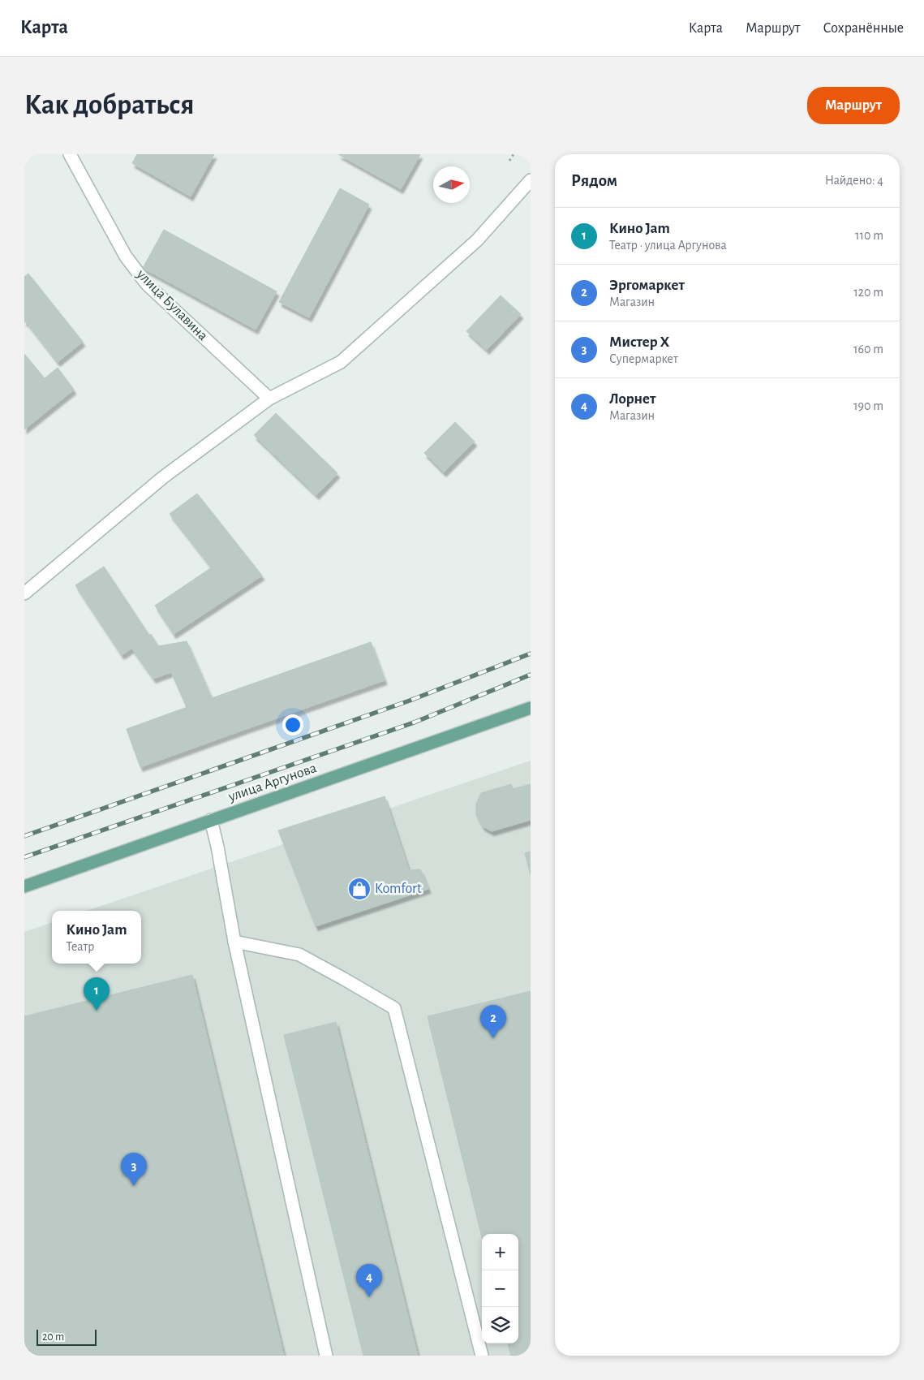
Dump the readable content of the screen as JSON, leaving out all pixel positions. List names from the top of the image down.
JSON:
{
  "streets": {
    "main road": ["улица Аргунова"],
    "street": ["улица Булавина"]
  },
  "places": {
    "shop": ["Komfort"]
  },
  "scale_bar": "20 m",
  "north": "right",
  "page": {
    "header": "Карта",
    "nav": ["Карта", "Маршрут", "Сохранённые"],
    "buttons": "Маршрут",
    "title": "Как добраться",
    "heading": ["Рядом", "Найдено: 4"],
    "list": [
      {
        "mark": "1",
        "name": "Кино Jam",
        "note": "Театр · улица Аргунова",
        "value": "110 m"
      },
      {
        "mark": "2",
        "name": "Эргомаркет",
        "note": "Магазин",
        "value": "120 m"
      },
      {
        "mark": "3",
        "name": "Мистер Х",
        "note": "Супермаркет",
        "value": "160 m"
      },
      {
        "mark": "4",
        "name": "Лорнет",
        "note": "Магазин",
        "value": "190 m"
      }
    ],
    "popup": ["Кино Jam", "Театр"],
    "pins": [
      "1",
      "2",
      "3",
      "4"
    ],
    "map_buttons": ["+", "−"],
    "scale": "20 m"
  }
}
